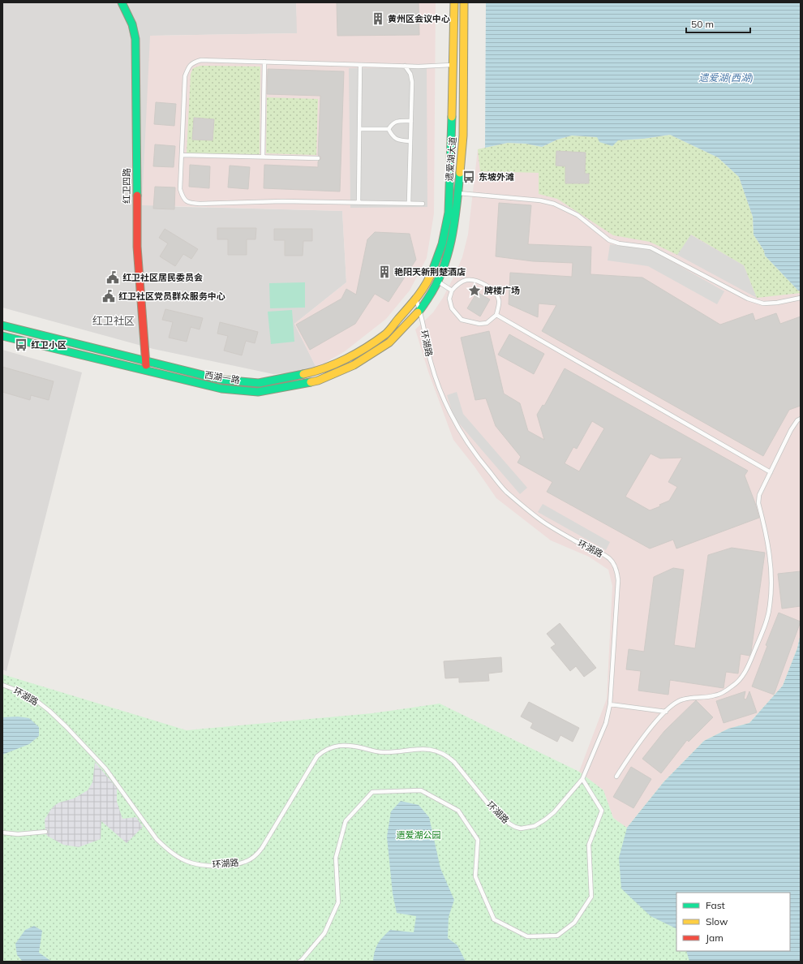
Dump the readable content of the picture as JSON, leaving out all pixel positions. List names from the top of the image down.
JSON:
{
  "streets": {
    "main road": ["遗爱湖大道", "红卫四路", "西湖一路"],
    "lane": ["环湖路"]
  },
  "crossings": [
    ["遗爱湖大道", "环湖路"],
    ["遗爱湖大道", "西湖一路"],
    ["红卫四路", "西湖一路"],
    ["环湖路", "西湖一路"]
  ],
  "districts": ["红卫社区"],
  "water": ["遗爱湖(西湖)"],
  "parks": ["遗爱湖公园"],
  "places": {
    "building": ["黄州区会议中心", "艳阳天新荆楚酒店"],
    "bus stop": ["东坡外滩", "红卫小区"],
    "public building": ["红卫社区居民委员会", "红卫社区党员群众服务中心"],
    "place": ["牌楼广场"]
  },
  "legend": ["Fast", "Slow", "Jam"],
  "scale_bar": "50 m"
}
